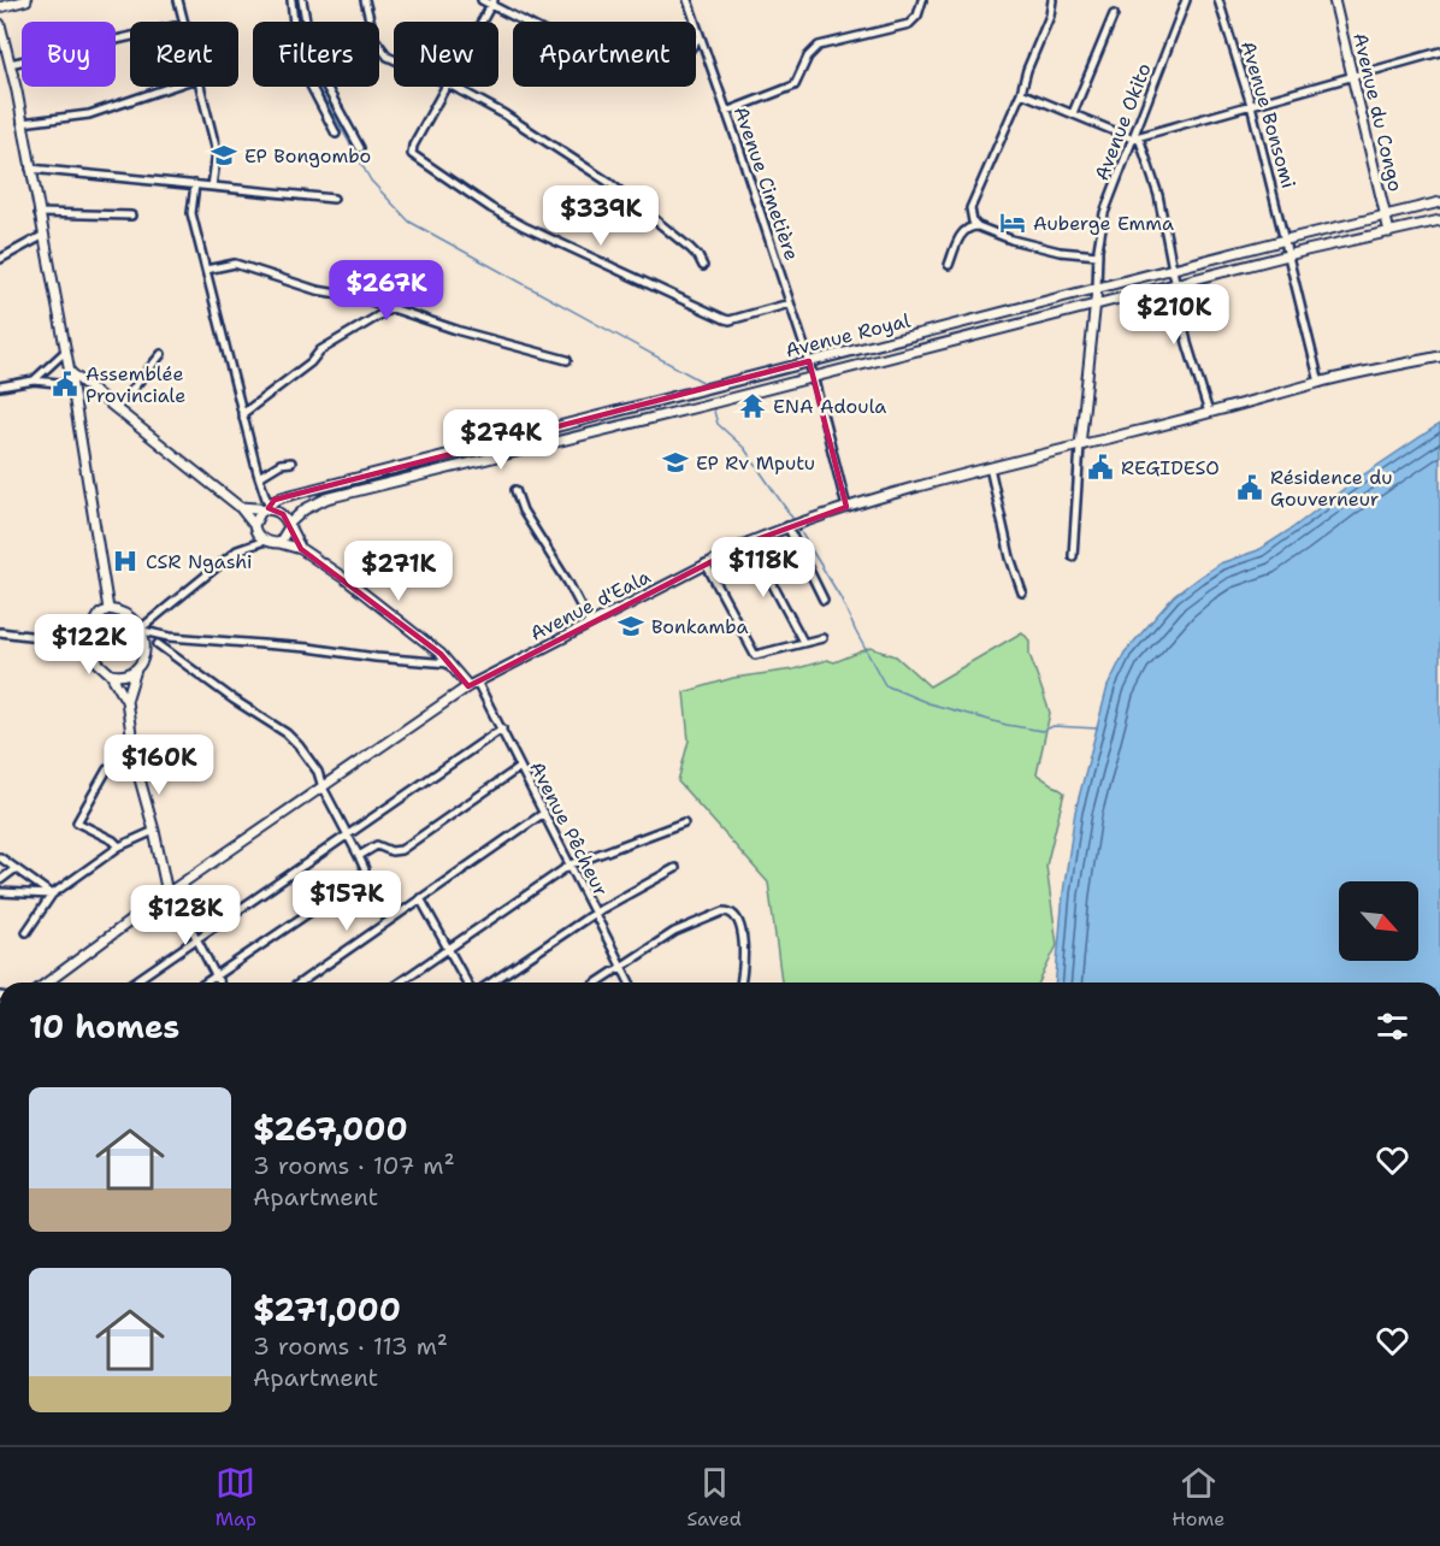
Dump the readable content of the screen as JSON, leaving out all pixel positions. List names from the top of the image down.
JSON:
{
  "streets": {
    "street": [
      "Avenue du Congo",
      "Avenue Bonsomi",
      "Avenue Okito",
      "Avenue Cimetière",
      "Avenue Royal",
      "Avenue d'Eala",
      "Avenue Pêcheur"
    ]
  },
  "crossings": [
    ["Avenue du Congo", "Avenue Royal"],
    ["Avenue Bonsomi", "Avenue Royal"],
    ["Avenue Bonsomi", "Avenue d'Eala"],
    ["Avenue Okito", "Avenue Royal"],
    ["Avenue Cimetière", "Avenue Royal"],
    ["Avenue Cimetière", "Avenue d'Eala"],
    ["Avenue d'Eala", "Avenue Pêcheur"]
  ],
  "places": {
    "school or university": ["EP Bongombo", "EP Rv Mputu", "Bonkamba"],
    "hotel": ["Auberge Emma"],
    "public building": ["Assemblée Provinciale", "REGIDESO", "Résidence du Gouverneur"],
    "temple": ["ENA Adoula"],
    "hospital": ["CSR Ngashi"]
  },
  "north": "bottom right",
  "page": {
    "chip": [
      "Buy",
      "Rent",
      "Filters",
      "New",
      "Apartment"
    ],
    "price": [
      "$339K",
      "$267K",
      "$210K",
      "$274K",
      "$118K",
      "$271K",
      "$122K",
      "$160K",
      "$157K",
      "$128K"
    ],
    "heading": "10 homes",
    "list": [
      {
        "name": "$267,000",
        "note": "3 rooms · 107 m² · Apartment"
      },
      {
        "name": "$271,000",
        "note": "3 rooms · 113 m² · Apartment"
      }
    ],
    "tabs": ["Map", "Saved", "Home"]
  }
}
